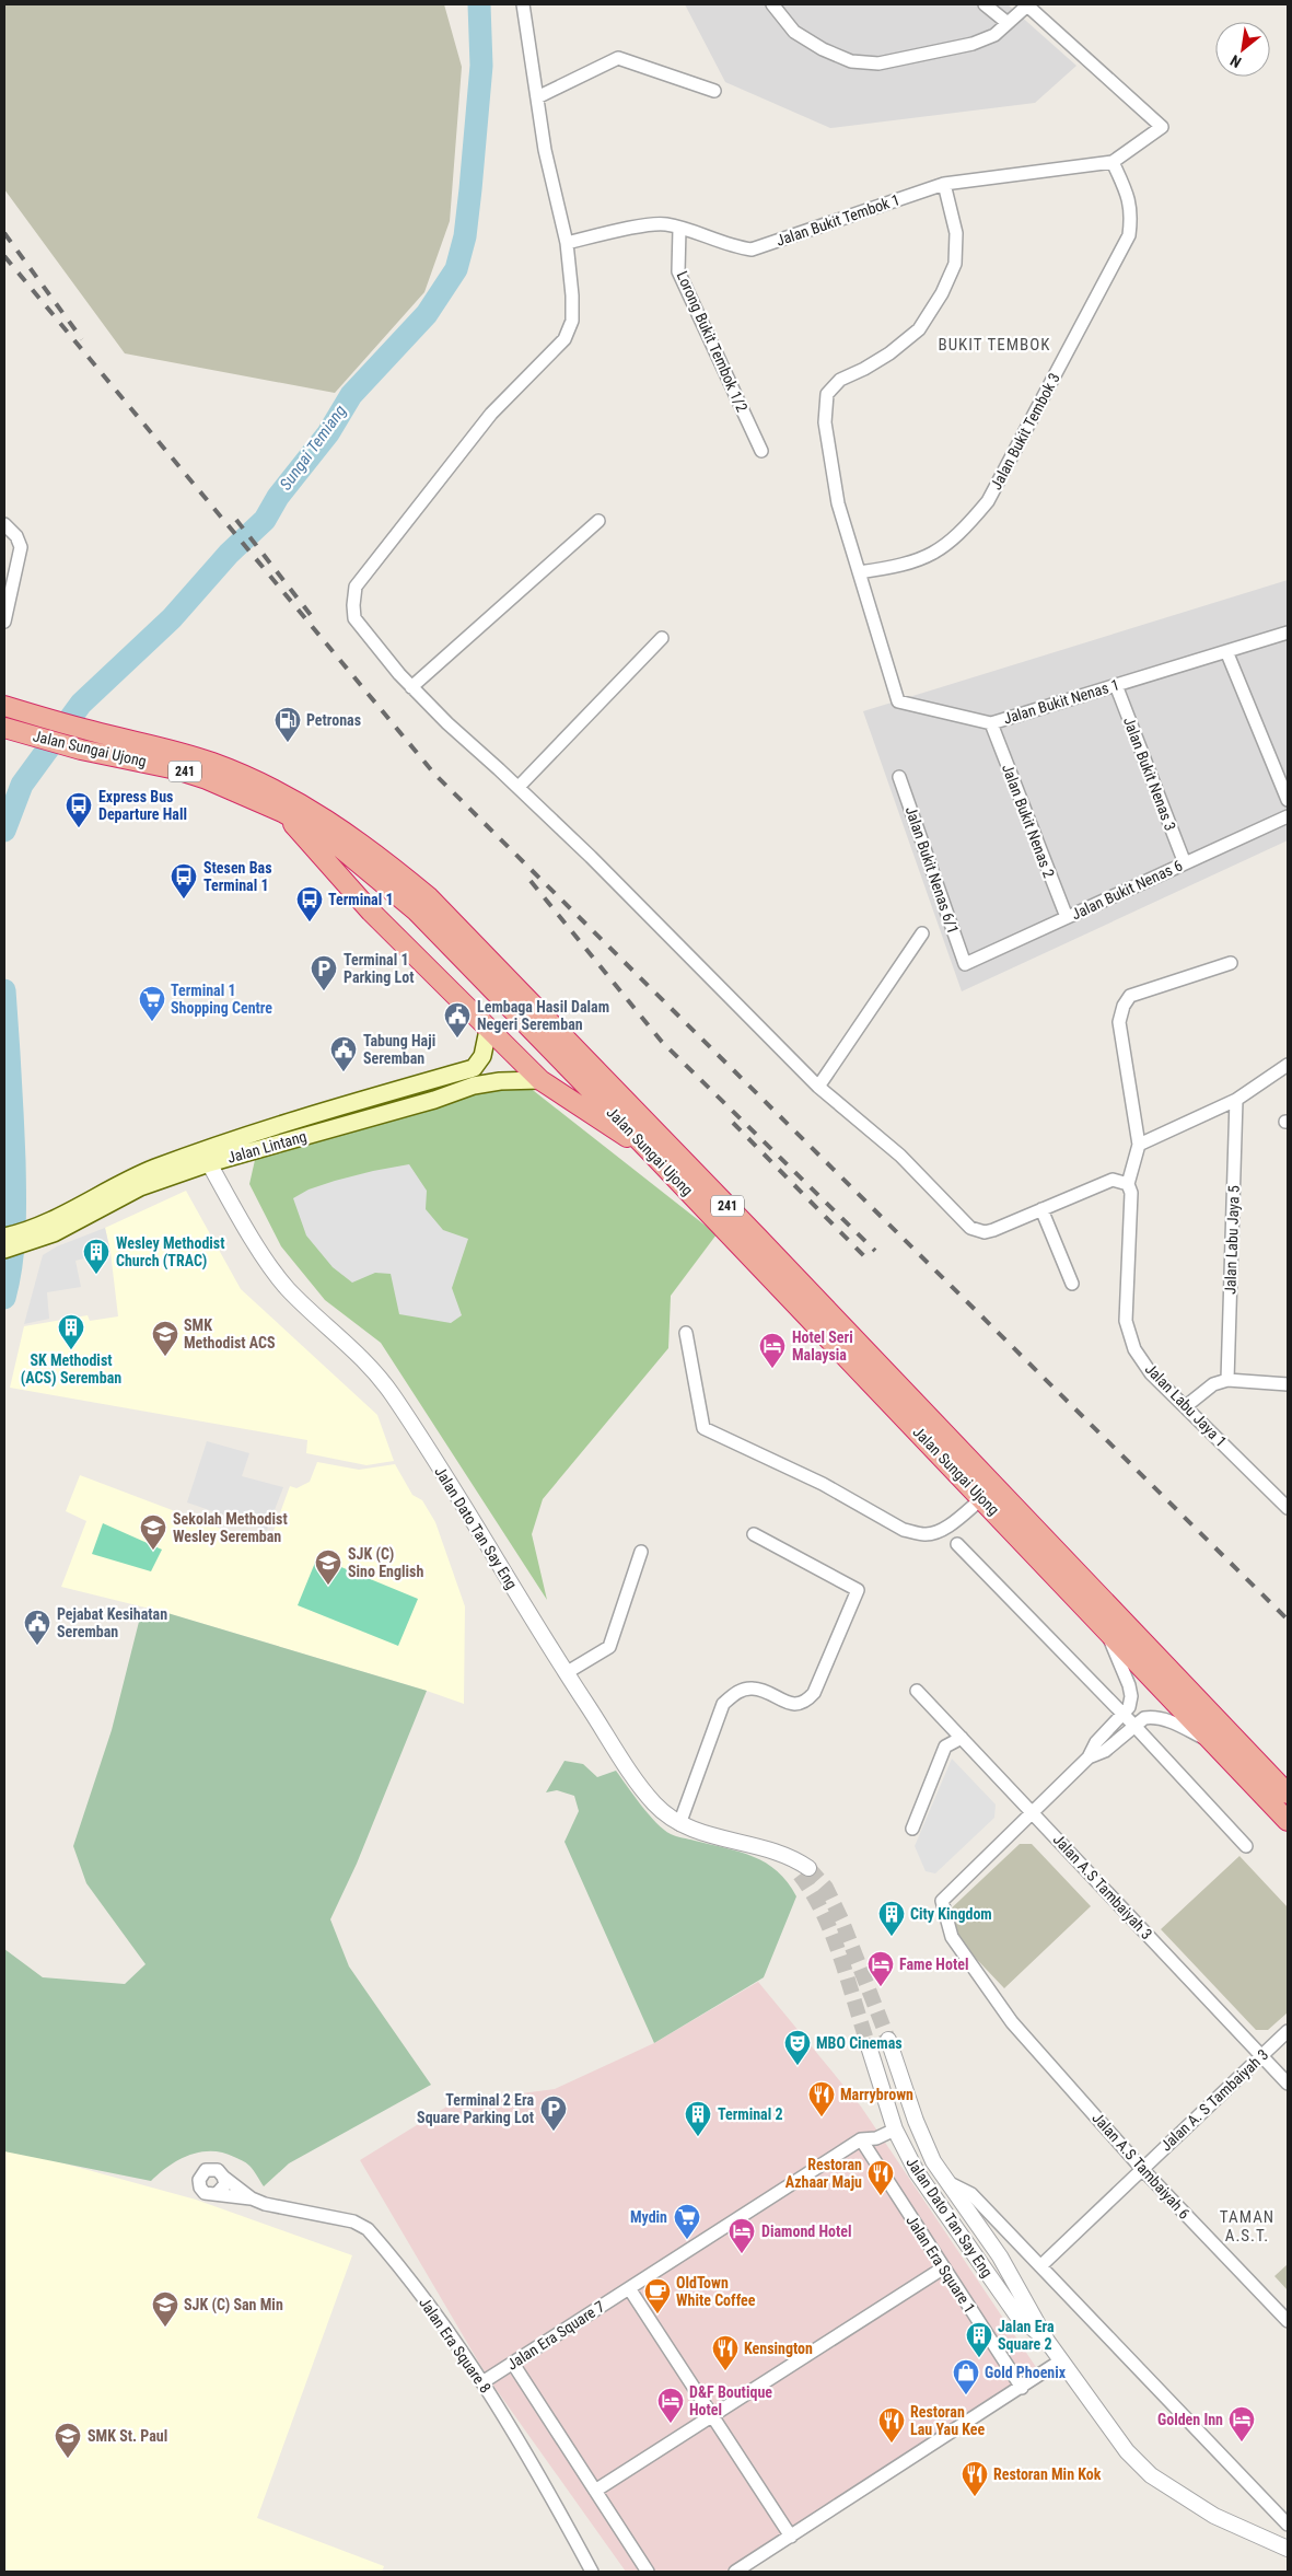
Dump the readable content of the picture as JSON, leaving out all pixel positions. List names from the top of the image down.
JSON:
{
  "streets": {
    "highway": ["Jalan Sungai Ujong", "241"],
    "main road": ["Jalan Lintang"],
    "street": [
      "Jalan Bukit Tembok 1",
      "Lorong Bukit Tembok 1/2",
      "Jalan Bukit Tembok 3",
      "Jalan Bukit Nenas 1",
      "Jalan Bukit Nenas 3",
      "Jalan Bukit Nenas 2",
      "Jalan Bukit Nenas 6/1",
      "Jalan Bukit Nenas 6",
      "Jalan Labu Jaya 5",
      "Jalan Labu Jaya 1",
      "Jalan Dato Tan Say Eng",
      "Jalan A.S Tambaiyah 3",
      "Jalan A. S Tambaiyah 3",
      "Jalan A.S Tambaiyah 6",
      "Jalan Era Square 1",
      "Jalan Era Square 7",
      "Jalan Era Square 8"
    ]
  },
  "crossings": [
    ["Jalan Bukit Tembok 1", "Lorong Bukit Tembok 1/2"],
    ["Jalan Bukit Tembok 1", "Jalan Bukit Tembok 3"],
    ["Jalan Bukit Tembok 3", "Jalan Bukit Nenas 1"],
    ["Jalan Bukit Nenas 1", "Jalan Bukit Nenas 3"],
    ["Jalan Bukit Nenas 1", "Jalan Bukit Nenas 2"],
    ["Jalan Bukit Nenas 3", "Jalan Bukit Nenas 6"],
    ["Jalan Bukit Nenas 2", "Jalan Bukit Nenas 6"],
    ["Jalan Bukit Nenas 6/1", "Jalan Bukit Nenas 6"],
    ["Jalan Lintang", "Jalan Dato Tan Say Eng"],
    ["Jalan Dato Tan Say Eng", "Jalan Era Square 7"],
    ["Jalan A.S Tambaiyah 3", "Jalan A. S Tambaiyah 3"],
    ["Jalan A.S Tambaiyah 3", "Jalan A.S Tambaiyah 6"],
    ["Jalan A. S Tambaiyah 3", "Jalan A.S Tambaiyah 6"],
    ["Jalan Era Square 1", "Jalan Era Square 7"],
    ["Jalan Era Square 7", "Jalan Era Square 8"]
  ],
  "districts": ["BUKIT TEMBOK", "TAMAN A.S.T."],
  "water": ["Sungai Temiang"],
  "places": {
    "fuel station": ["Petronas"],
    "bus stop": ["Express Bus Departure Hall", "Stesen Bas Terminal 1", "Terminal 1"],
    "parking": ["Terminal 1 Parking Lot", "Terminal 2 Era Square Parking Lot"],
    "supermarket": ["Terminal 1 Shopping Centre", "Mydin"],
    "public building": ["Lembaga Hasil Dalam Negeri Seremban", "Tabung Haji Seremban", "Pejabat Kesihatan Seremban"],
    "building": [
      "Wesley Methodist Church (TRAC)",
      "SK Methodist (ACS) Seremban",
      "City Kingdom",
      "Terminal 2",
      "Jalan Era Square 2"
    ],
    "school or university": [
      "SMK Methodist ACS",
      "Sekolah Methodist Wesley Seremban",
      "SJK (C) Sino English",
      "SJK (C) San Min",
      "SMK St. Paul"
    ],
    "hotel": [
      "Hotel Seri Malaysia",
      "Fame Hotel",
      "Diamond Hotel",
      "D&F Boutique Hotel",
      "Golden Inn"
    ],
    "theatre": ["MBO Cinemas"],
    "restaurant": [
      "Marrybrown",
      "Restoran Azhaar Maju",
      "Kensington",
      "Restoran Lau Yau Kee",
      "Restoran Min Kok"
    ],
    "cafe": ["OldTown White Coffee"],
    "shop": ["Gold Phoenix"]
  },
  "north": "bottom left"
}
